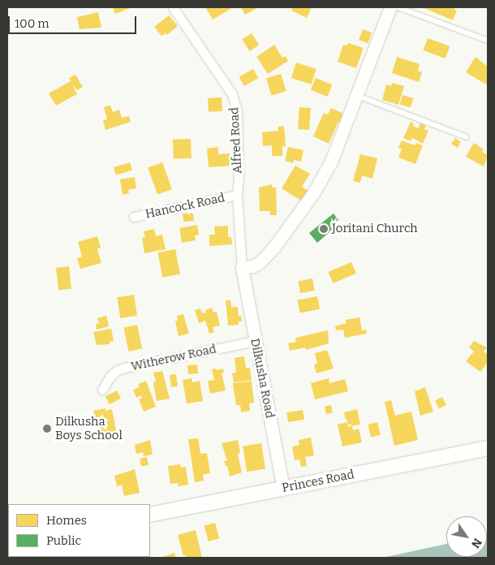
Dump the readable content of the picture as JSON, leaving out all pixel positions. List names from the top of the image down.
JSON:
{
  "streets": {
    "main road": ["Princes Road"],
    "street": [
      "Alfred Road",
      "Hancock Road",
      "Witherow Road",
      "Dilkusha Road"
    ]
  },
  "crossings": [
    ["Alfred Road", "Hancock Road"],
    ["Alfred Road", "Dilkusha Road"],
    ["Witherow Road", "Dilkusha Road"],
    ["Dilkusha Road", "Princes Road"]
  ],
  "places": ["Joritani Church", "Dilkusha Boys School"],
  "legend": ["Homes", "Public"],
  "scale_bar": "100 m",
  "north": "bottom right"
}
